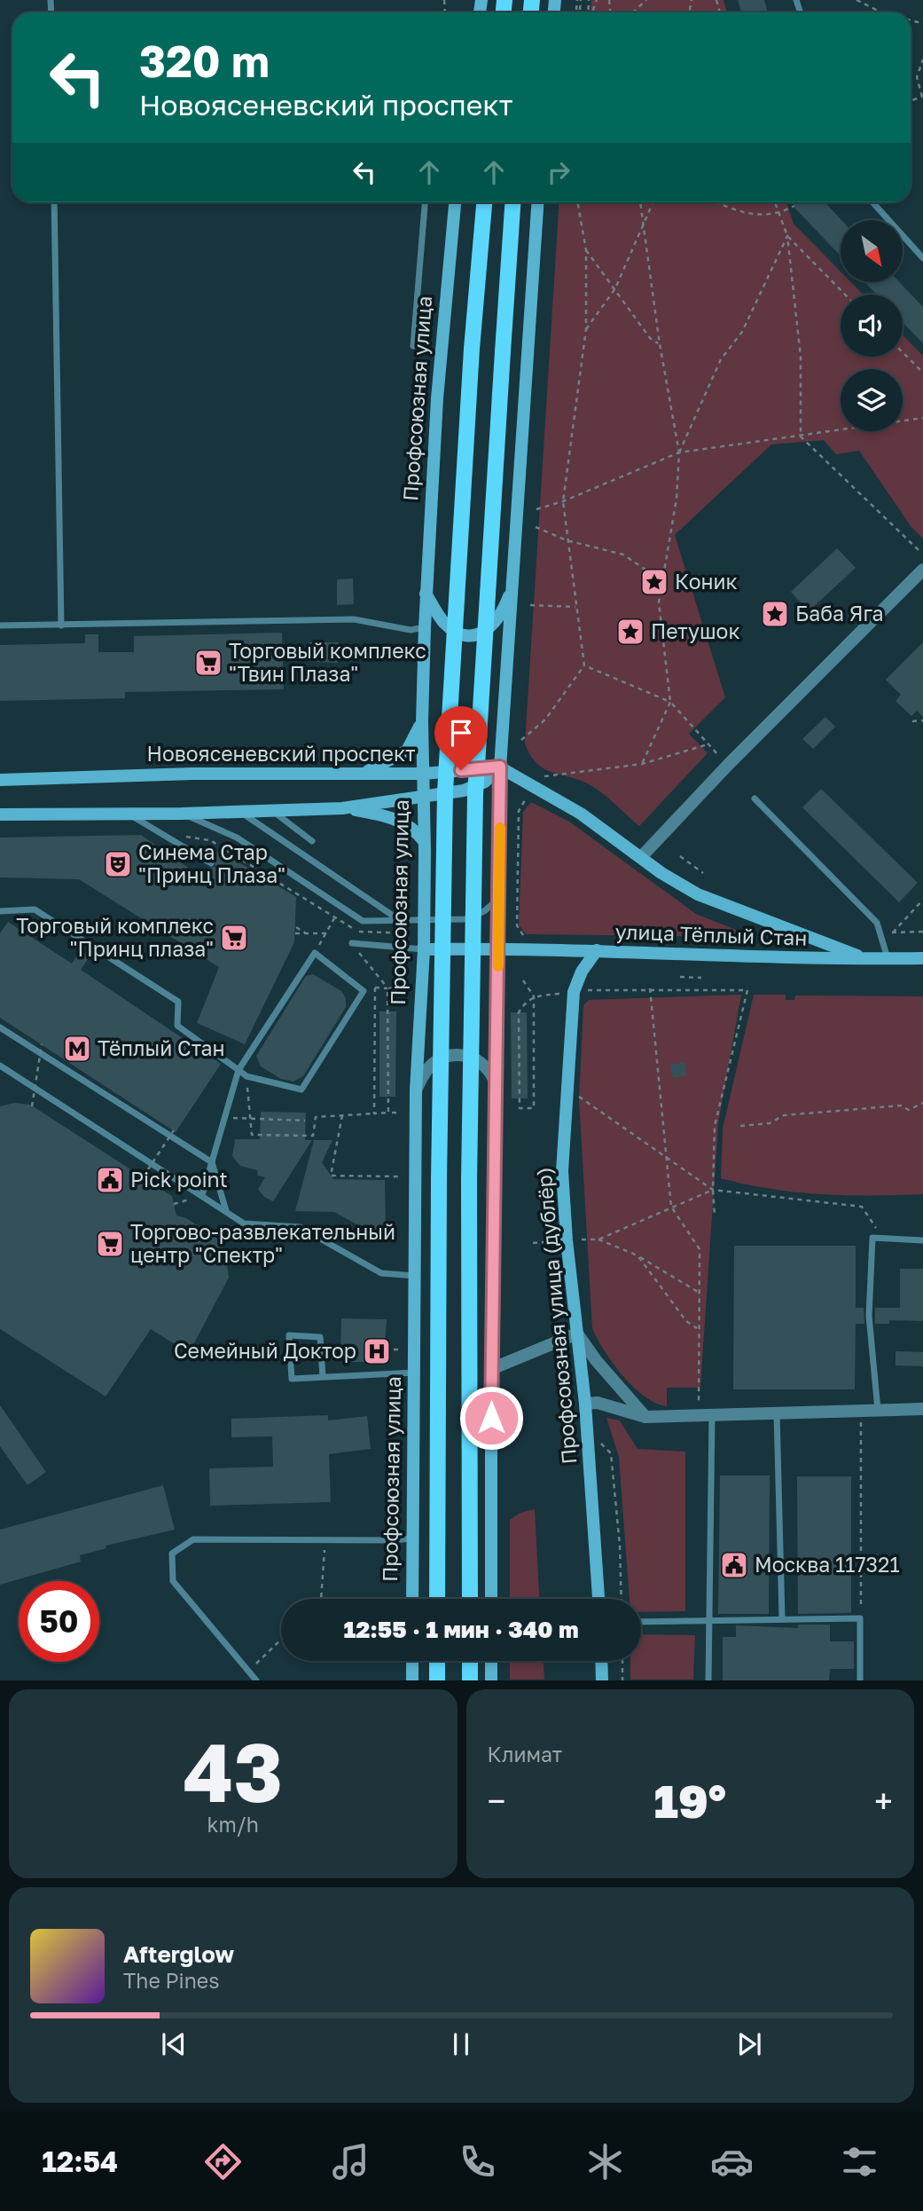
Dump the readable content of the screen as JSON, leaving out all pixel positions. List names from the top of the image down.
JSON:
{
  "streets": {
    "main road": [
      "Профсоюзная улица",
      "Новоясеневский проспект",
      "улица Тёплый Стан",
      "Профсоюзная улица (дублёр)"
    ]
  },
  "crossings": [
    ["Профсоюзная улица", "Новоясеневский проспект"],
    ["Профсоюзная улица", "улица Тёплый Стан"],
    ["улица Тёплый Стан", "Профсоюзная улица (дублёр)"]
  ],
  "places": {
    "place": ["Коник", "Баба Яга", "Петушок"],
    "supermarket": ["Торговый комплекс \"Твин Плаза\"", "Торговый комплекс \"Принц плаза\"", "Торгово-развлекательный центр \"Спектр\""],
    "theatre": ["Синема Стар \"Принц Плаза\""],
    "metro station": ["Тёплый Стан"],
    "public building": ["Pick point", "Москва 117321"],
    "hospital": ["Семейный Доктор"]
  },
  "north": "bottom right",
  "page": {
    "turn": ["320 m", "Новоясеневский проспект"],
    "limit": "50",
    "trip": "12:55 · 1 мин · 340 m",
    "tile": [
      ["43", "km/h"],
      "Климат"
    ],
    "heat": ["−", "19°", "+"],
    "song": ["Afterglow", "The Pines"],
    "tabs": "12:54"
  }
}
